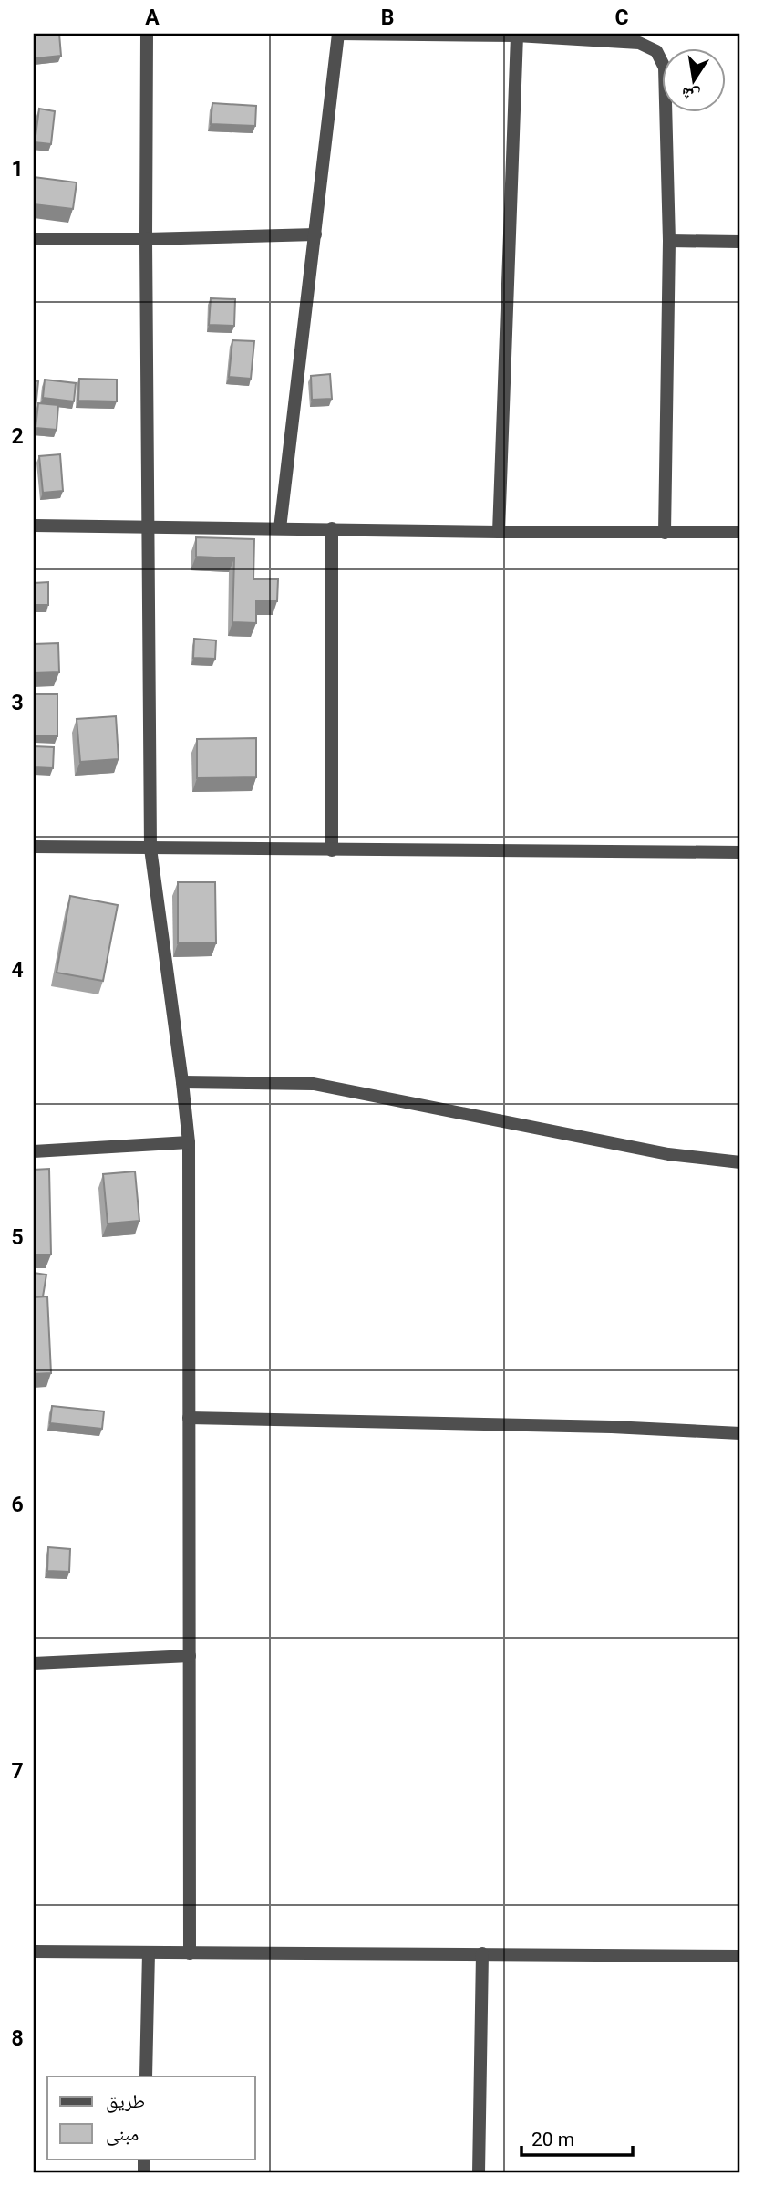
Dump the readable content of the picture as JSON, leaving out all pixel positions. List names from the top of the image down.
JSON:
{
  "legend": ["طريق", "مبنى"],
  "scale_bar": "20 m",
  "north": "bottom",
  "grid": {
    "columns": ["A", "B", "C"],
    "rows": [
      "1",
      "2",
      "3",
      "4",
      "5",
      "6",
      "7",
      "8"
    ]
  }
}
